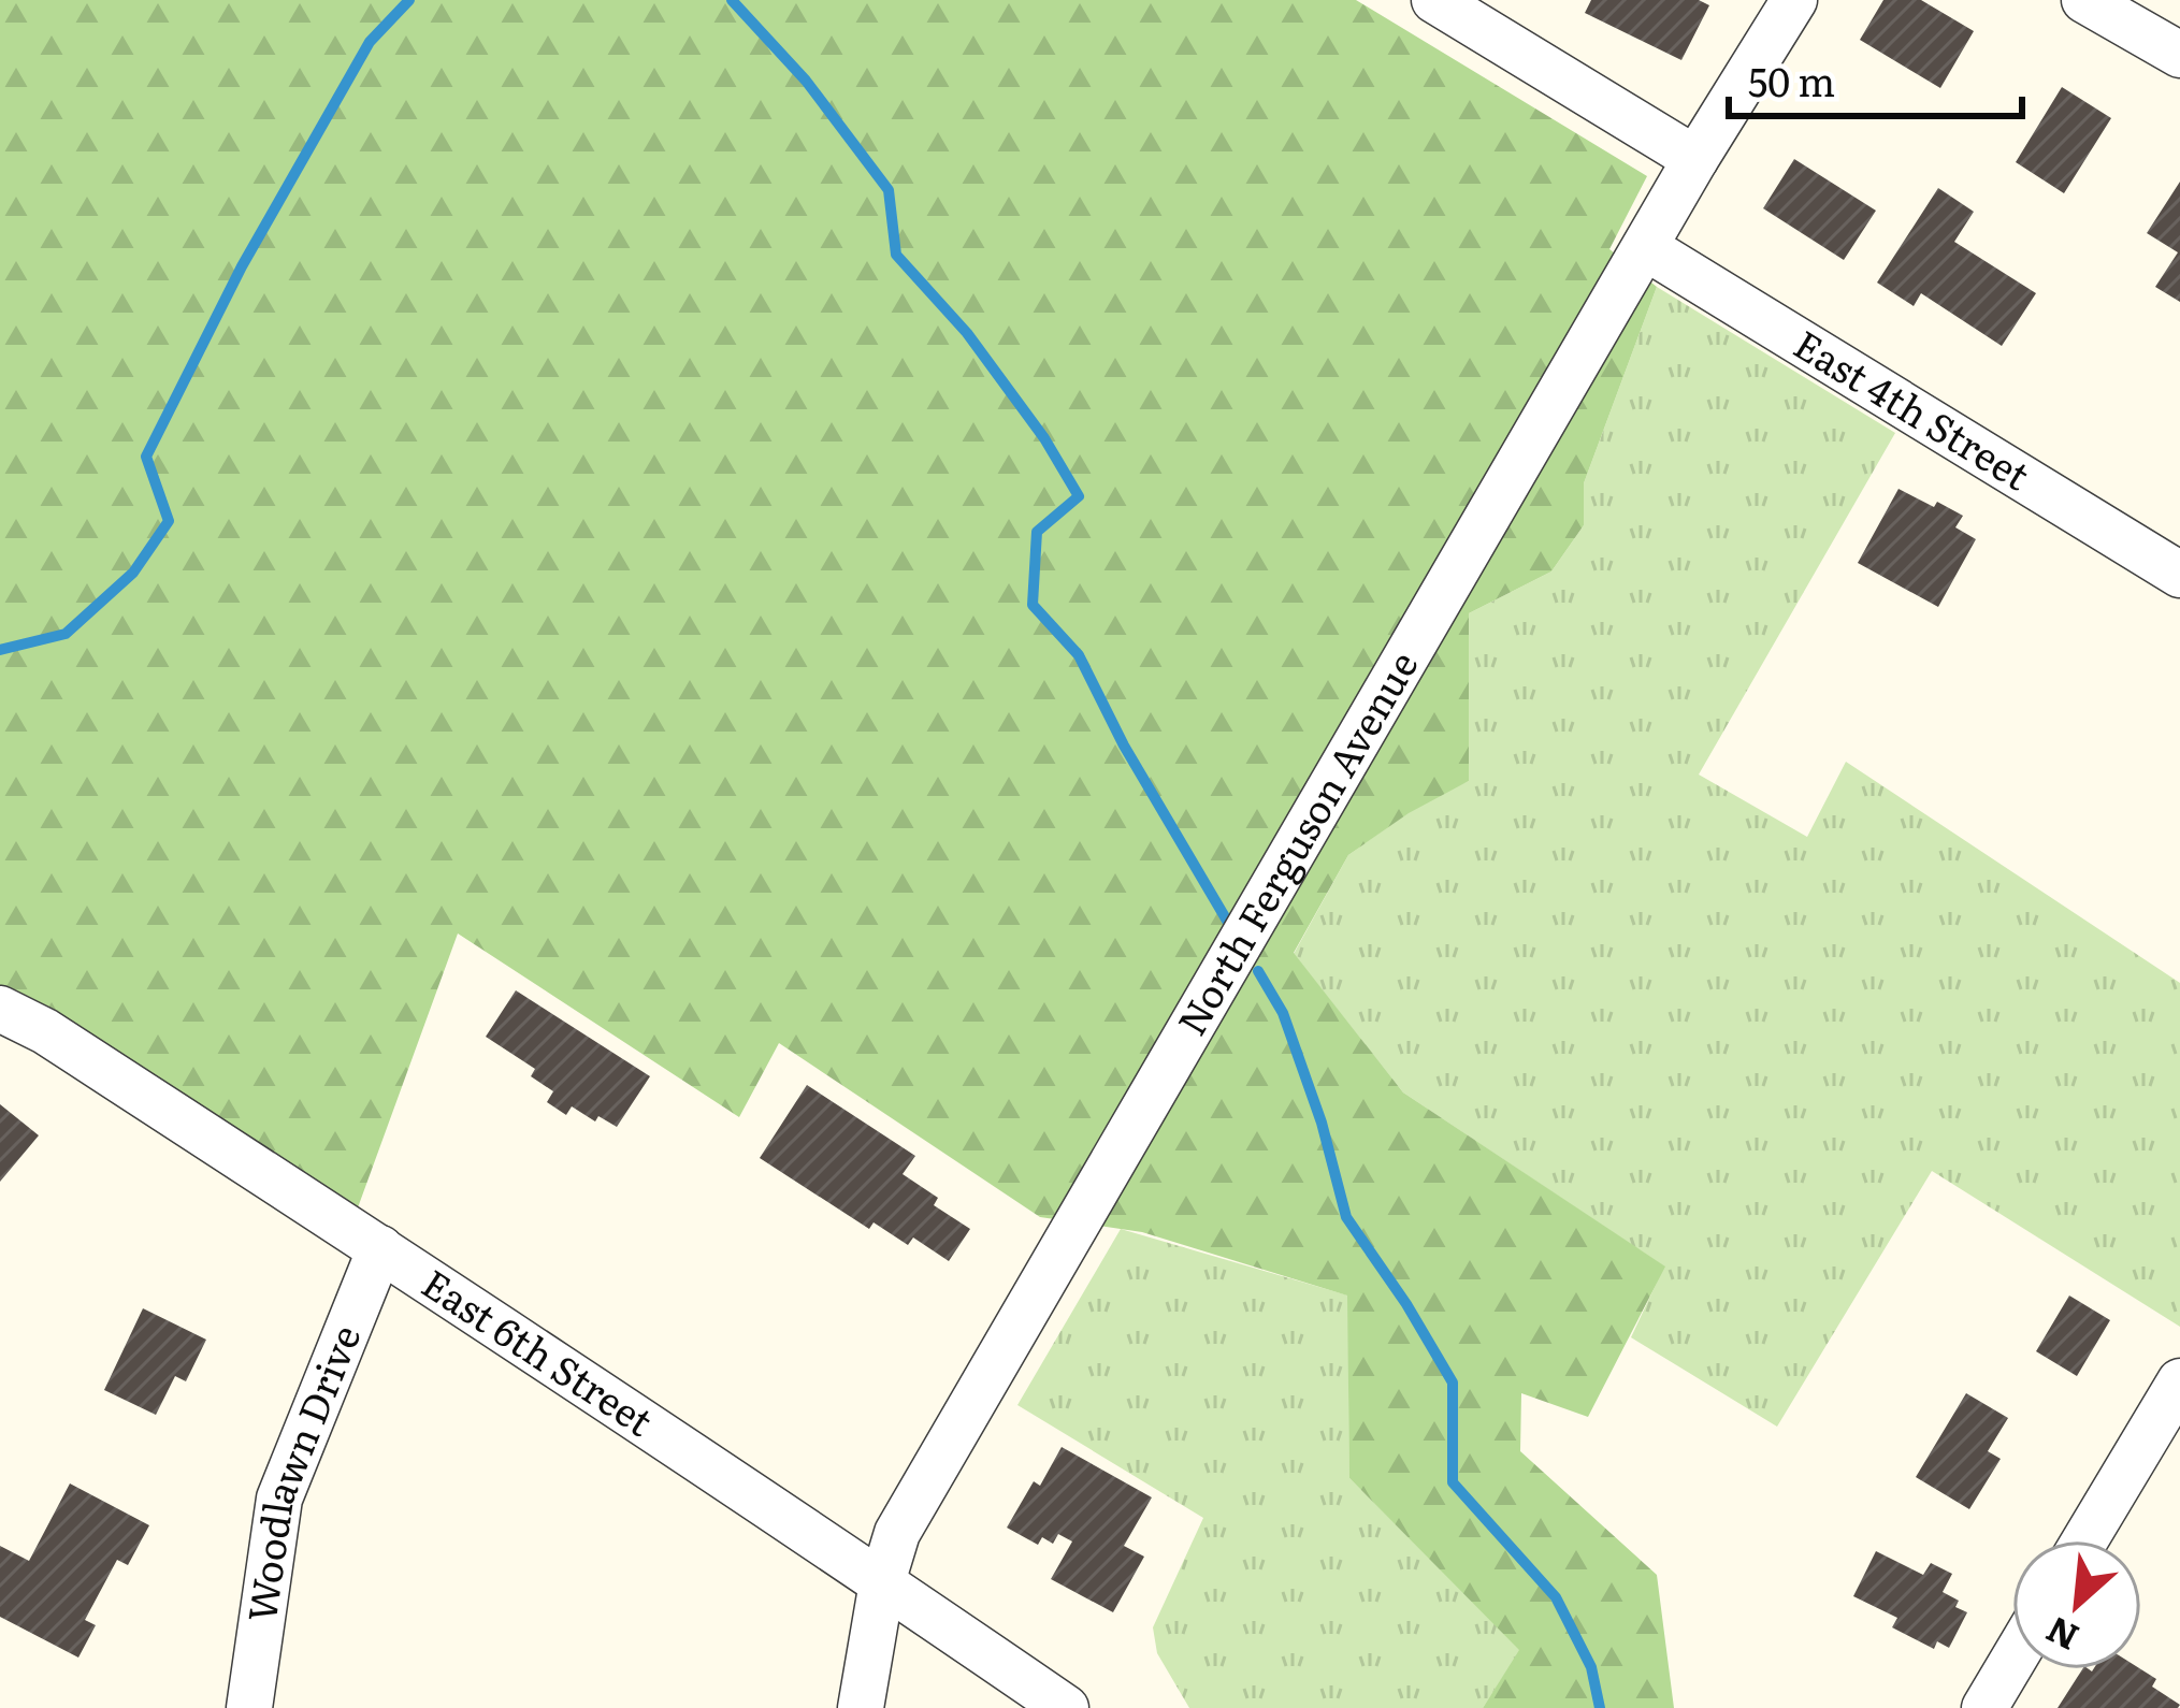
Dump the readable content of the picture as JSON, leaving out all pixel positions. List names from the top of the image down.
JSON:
{
  "streets": {
    "street": [
      "East 4th Street",
      "North Ferguson Avenue",
      "East 6th Street",
      "Woodlawn Drive"
    ]
  },
  "crossings": [
    ["East 4th Street", "North Ferguson Avenue"],
    ["North Ferguson Avenue", "East 6th Street"],
    ["East 6th Street", "Woodlawn Drive"]
  ],
  "scale_bar": "50 m",
  "north": "bottom left"
}
